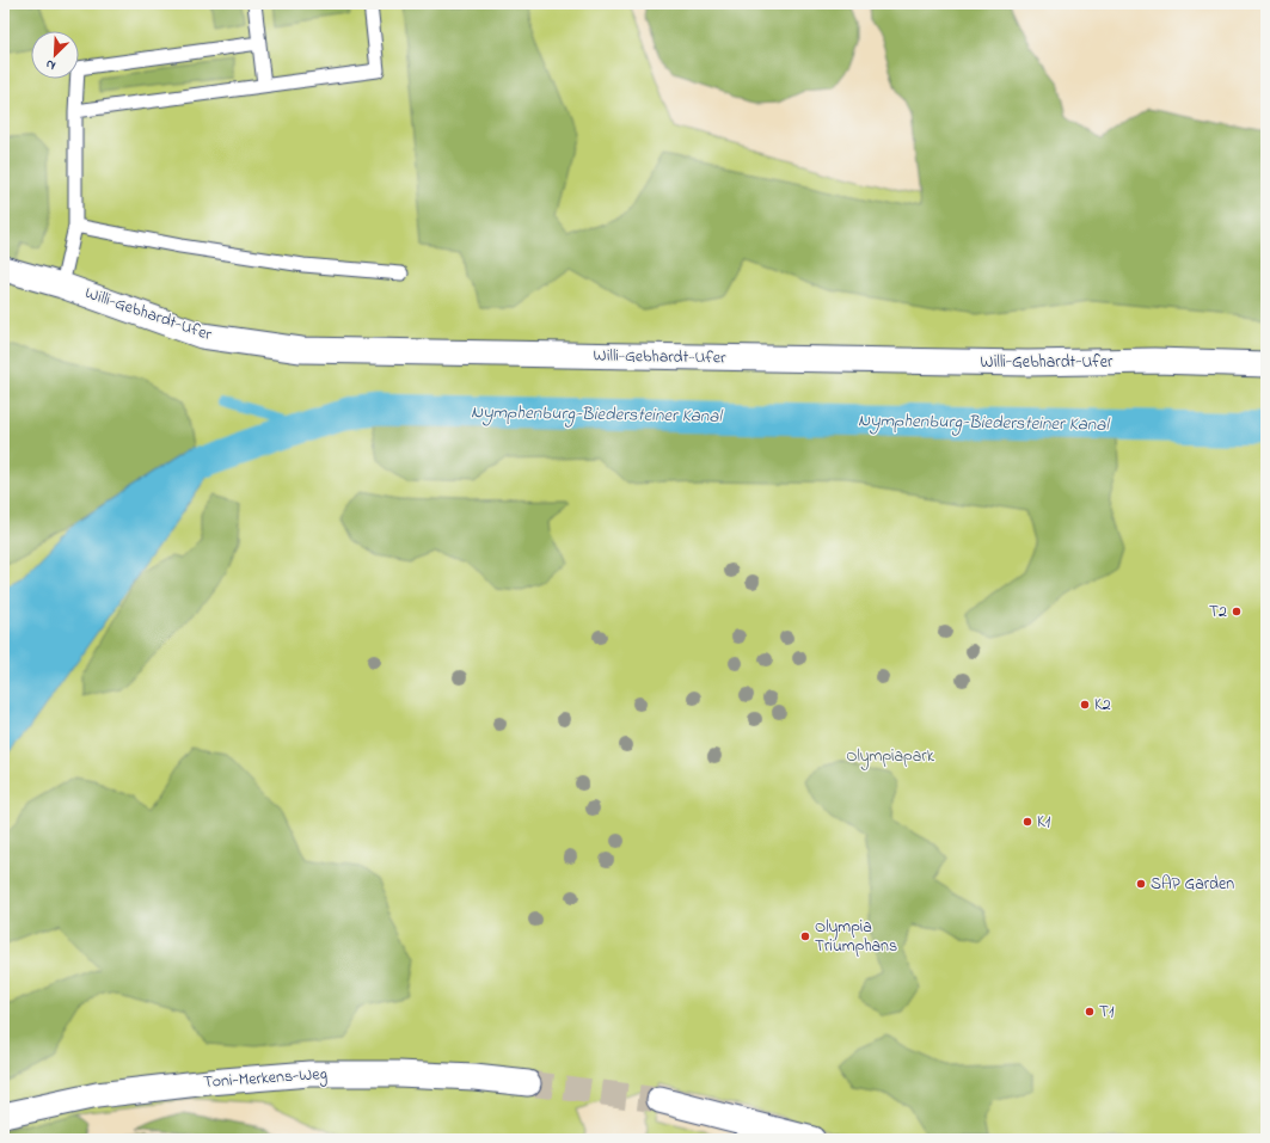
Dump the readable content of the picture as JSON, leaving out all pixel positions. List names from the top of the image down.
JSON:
{
  "streets": {
    "street": ["Willi-Gebhardt-Ufer", "Toni-Merkens-Weg"]
  },
  "water": ["Nymphenburg-Biedersteiner Kanal"],
  "parks": ["Olympiapark"],
  "places": [
    "T2",
    "K2",
    "K1",
    "SAP Garden",
    "Olympia Triumphans",
    "T1"
  ],
  "north": "bottom left"
}
